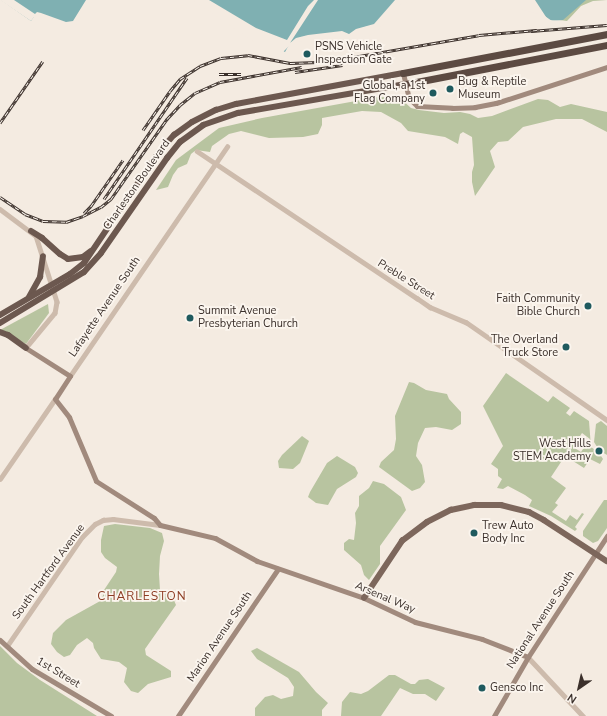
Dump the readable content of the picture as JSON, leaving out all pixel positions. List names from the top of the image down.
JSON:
{
  "streets": {
    "highway": ["Charleston Boulevard"],
    "main road": [
      "Lafayette Avenue South",
      "Arsenal Way",
      "National Avenue South",
      "Marion Avenue South",
      "1st Street"
    ],
    "street": ["Preble Street", "South Hartford Avenue"]
  },
  "crossings": [
    ["Preble Street", "Lafayette Avenue South"],
    ["South Hartford Avenue", "Arsenal Way"],
    ["South Hartford Avenue", "1st Street"],
    ["Arsenal Way", "National Avenue South"],
    ["Arsenal Way", "Marion Avenue South"]
  ],
  "districts": ["CHARLESTON"],
  "places": [
    "PSNS Vehicle Inspection Gate",
    "Bug & Reptile Museum",
    "Global, a 1st Flag Company",
    "Faith Community Bible Church",
    "Summit Avenue Presbyterian Church",
    "The Overland Truck Store",
    "West Hills STEM Academy",
    "Trew Auto Body Inc",
    "Gensco Inc"
  ],
  "north": "bottom left"
}
